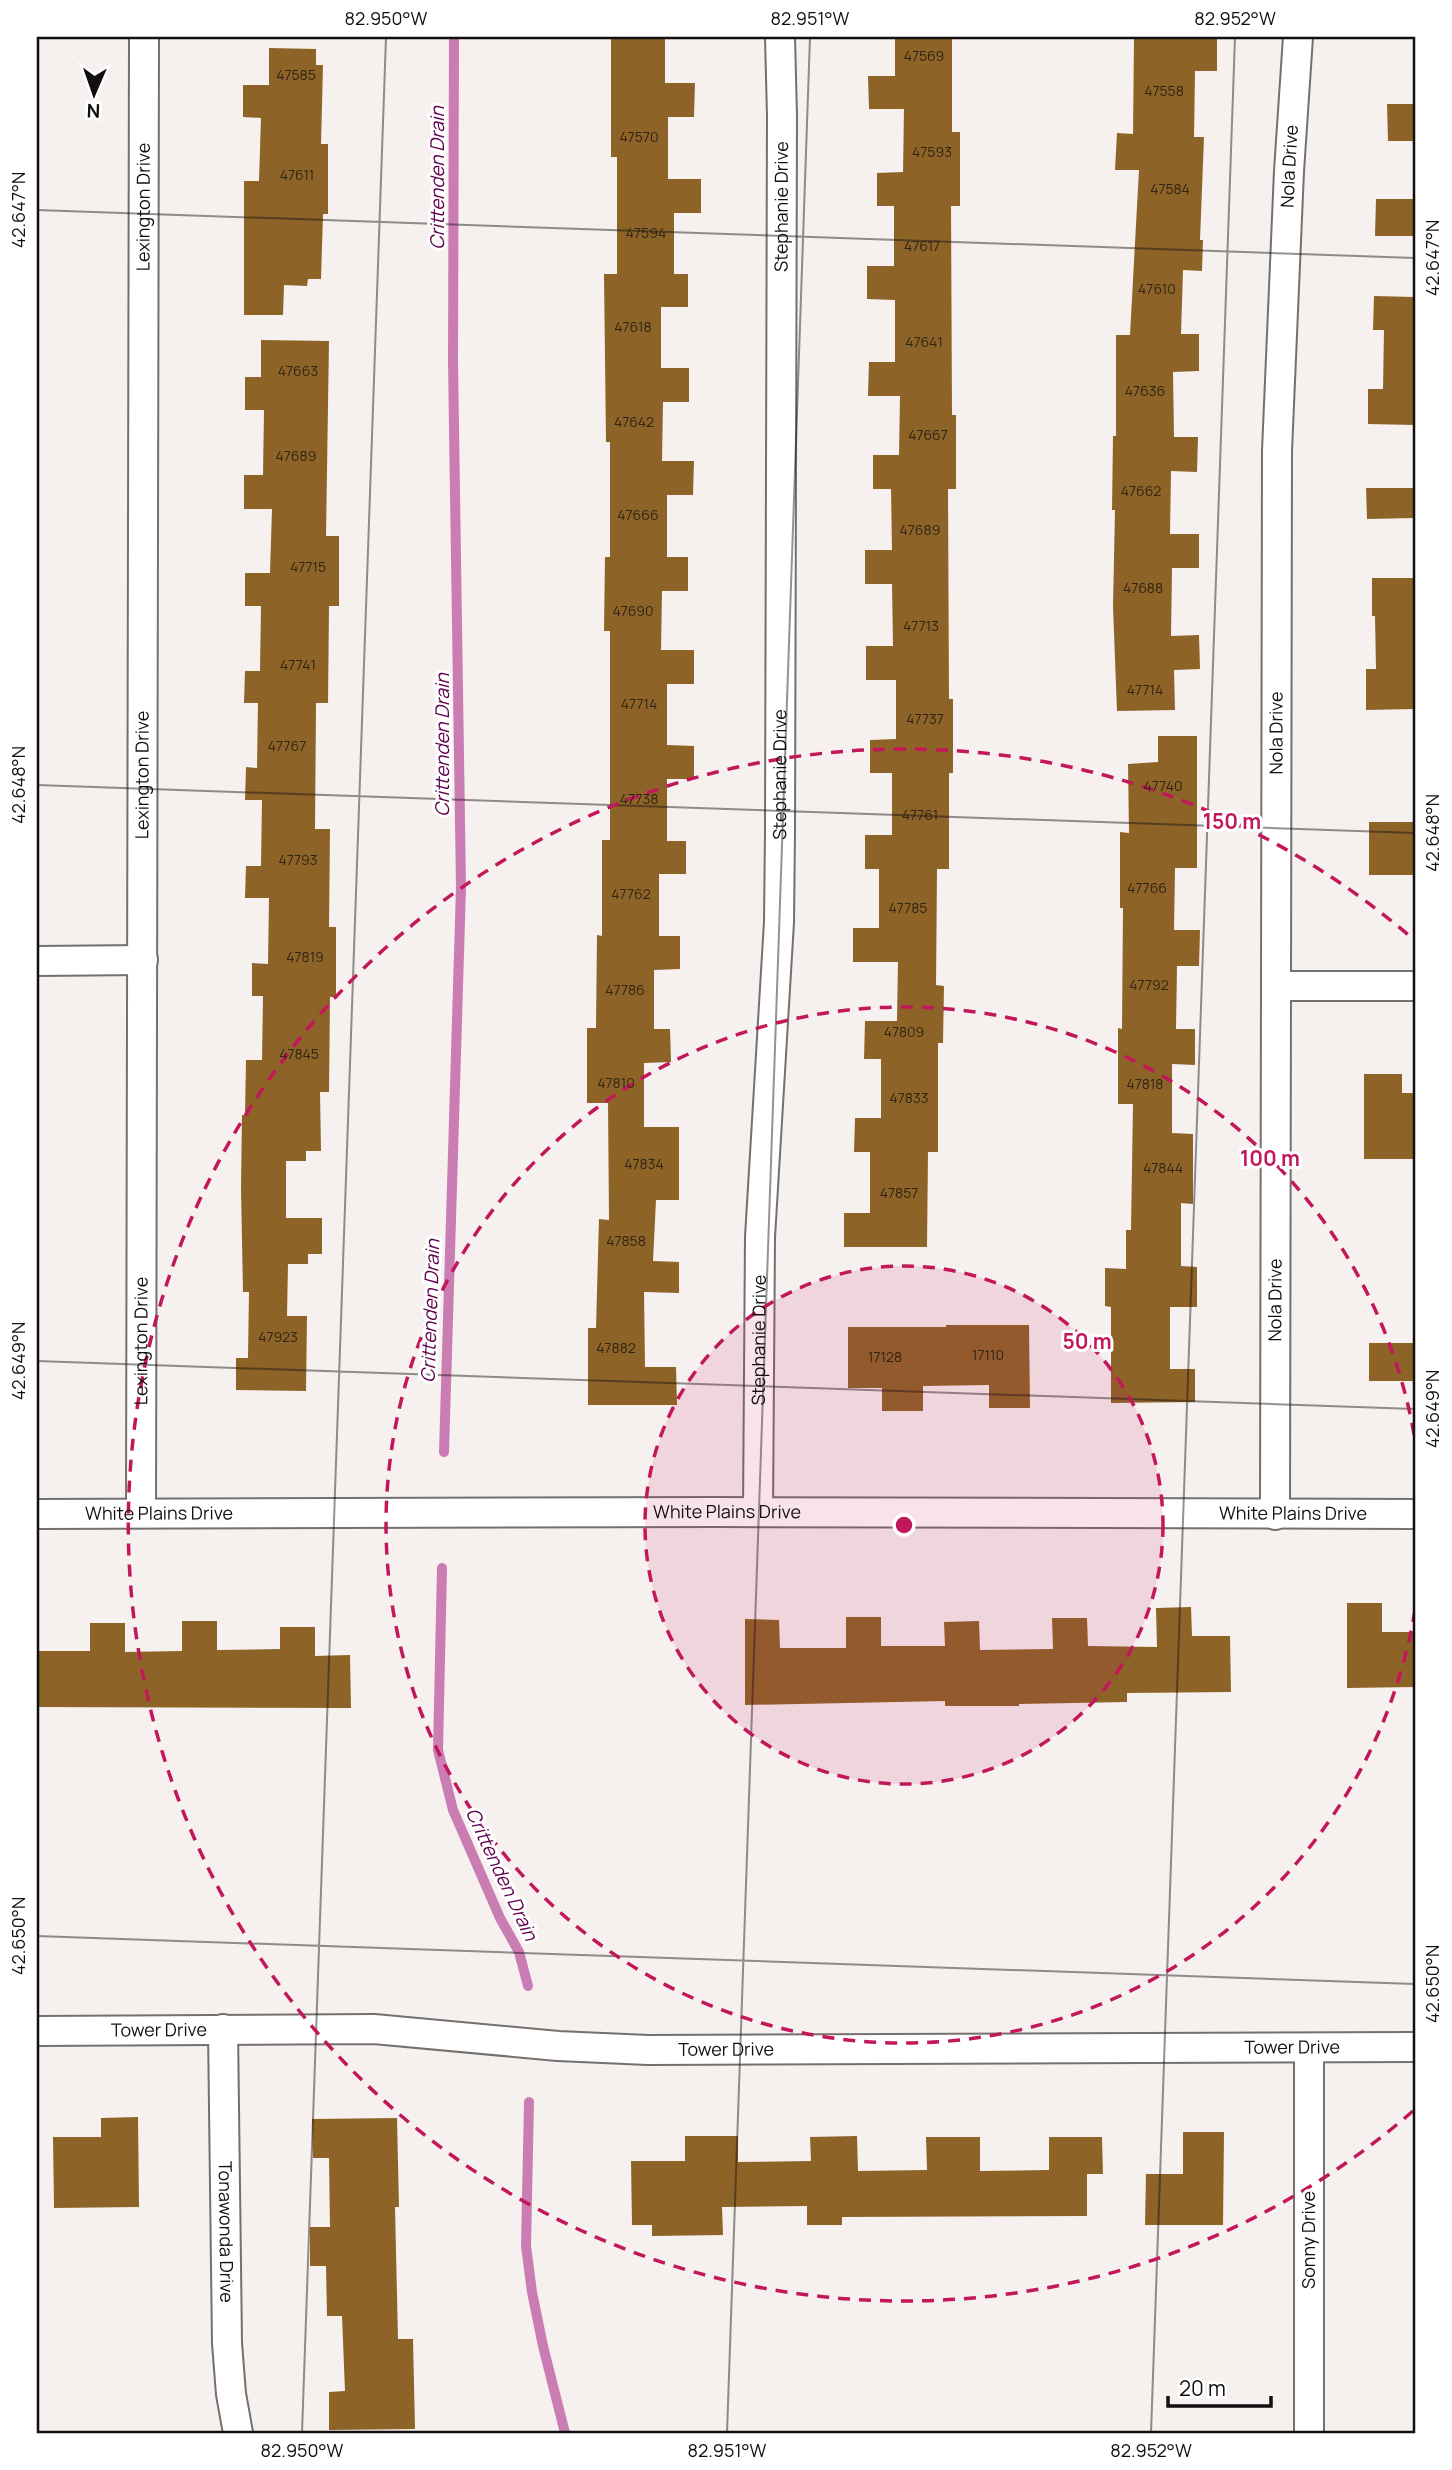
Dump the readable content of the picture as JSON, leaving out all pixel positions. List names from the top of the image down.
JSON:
{
  "streets": {
    "street": [
      "Nola Drive",
      "Lexington Drive",
      "Stephanie Drive",
      "White Plains Drive",
      "Tower Drive",
      "Tonawonda Drive",
      "Sonny Drive"
    ]
  },
  "crossings": [
    ["Nola Drive", "White Plains Drive"],
    ["Lexington Drive", "White Plains Drive"],
    ["Stephanie Drive", "White Plains Drive"],
    ["Tower Drive", "Tonawonda Drive"],
    ["Tower Drive", "Sonny Drive"]
  ],
  "water": ["Crittenden Drain"],
  "house_numbers": [
    "47569",
    "47585",
    "47558",
    "47570",
    "47593",
    "47611",
    "47584",
    "47594",
    "47617",
    "47610",
    "47618",
    "47641",
    "47663",
    "47636",
    "47642",
    "47667",
    "47689",
    "47662",
    "47666",
    "47689",
    "47715",
    "47688",
    "47690",
    "47713",
    "47741",
    "47714",
    "47714",
    "47737",
    "47767",
    "47740",
    "47738",
    "47761",
    "47793",
    "47766",
    "47762",
    "47785",
    "47819",
    "47792",
    "47786",
    "47809",
    "47845",
    "47810",
    "47818",
    "47833",
    "47834",
    "47844",
    "47857",
    "47858",
    "47923",
    "47882",
    "17110",
    "17128"
  ],
  "scale_bar": "20 m",
  "north": "bottom",
  "coordinates": [
    "82.950°W",
    "82.951°W",
    "82.952°W",
    "42.647°N",
    "42.648°N",
    "42.649°N",
    "42.650°N"
  ],
  "rings": ["150 m", "100 m", "50 m"]
}
